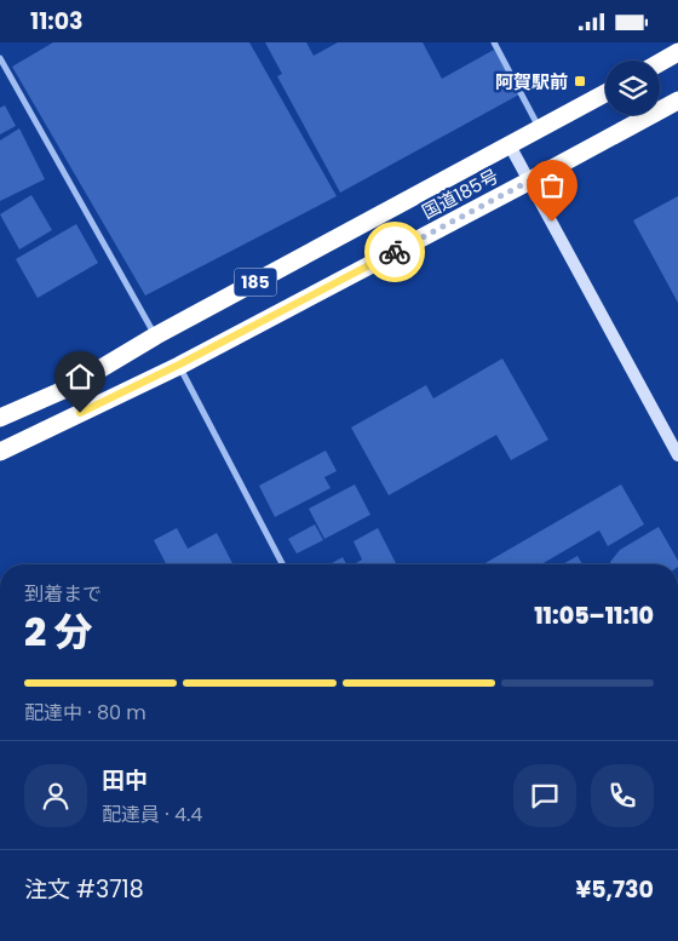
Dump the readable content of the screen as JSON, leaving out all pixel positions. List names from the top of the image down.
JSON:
{
  "streets": {
    "highway": ["国道185号", "185"]
  },
  "places": {
    "transit": ["阿賀駅前"]
  },
  "page": {
    "status": "11:03",
    "heading": ["2 分", "到着まで", "11:05–11:10"],
    "panel": [
      "田中",
      "配達員 · 4.4",
      "注文 #3718",
      "¥5,730"
    ],
    "bar": "配達中 · 80 m"
  }
}
